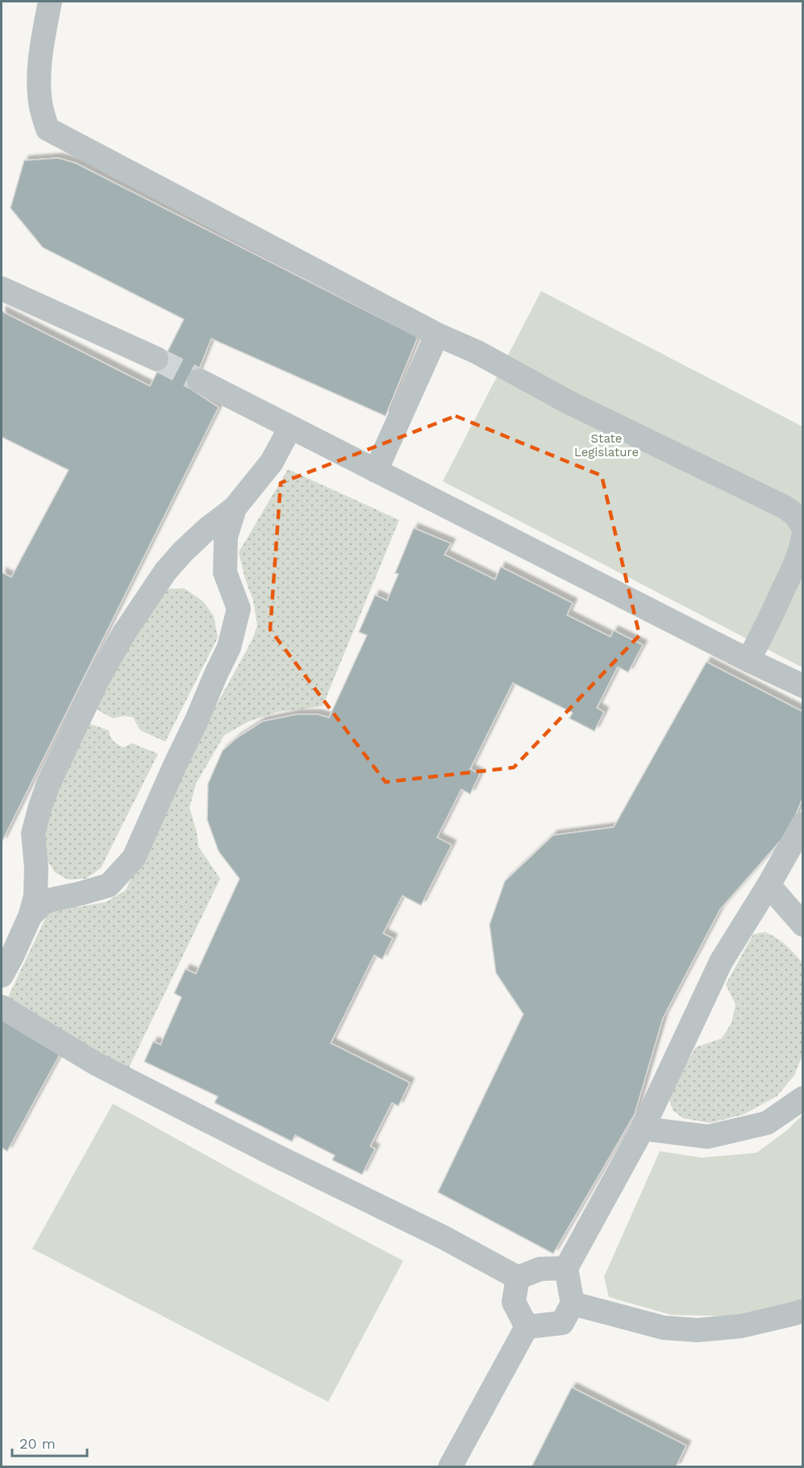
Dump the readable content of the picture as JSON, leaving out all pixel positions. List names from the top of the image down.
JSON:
{
  "parks": ["State Legislature"],
  "scale_bar": "20 m"
}
